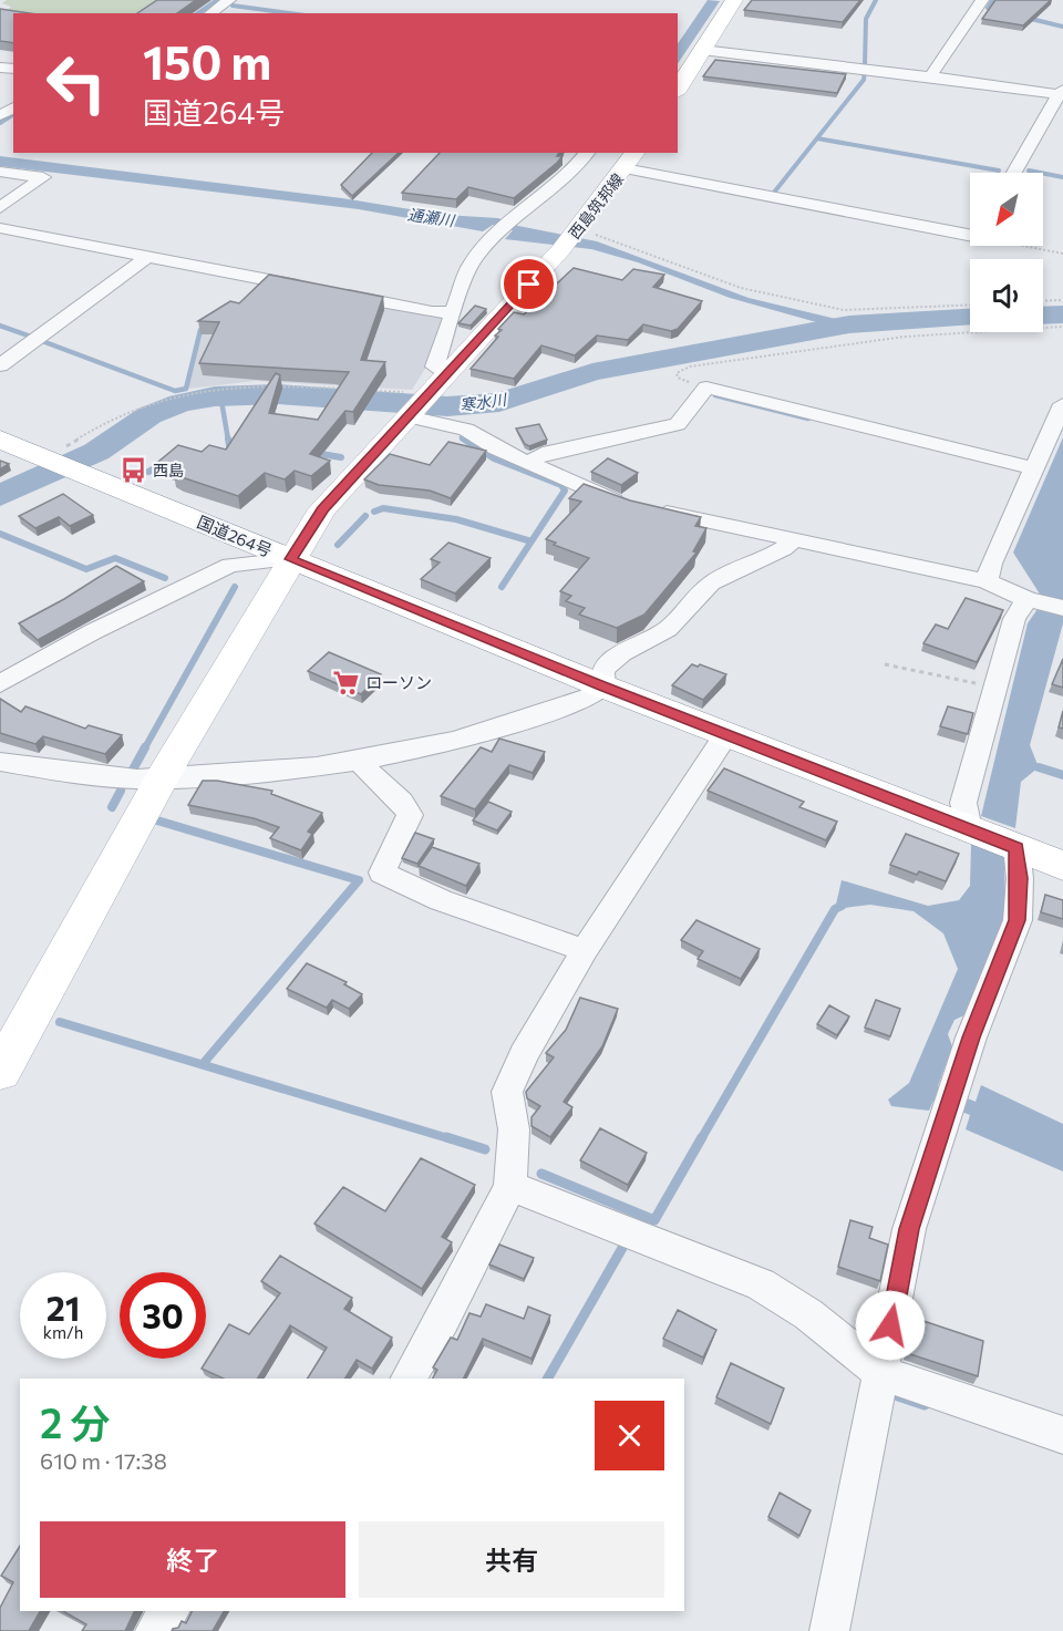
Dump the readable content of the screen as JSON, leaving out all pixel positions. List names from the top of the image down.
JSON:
{
  "streets": {
    "main road": ["西島筑邦線", "国道264号"]
  },
  "crossings": [
    ["西島筑邦線", "国道264号"]
  ],
  "water": ["通瀬川", "寒水川"],
  "places": {
    "bus stop": ["西島"],
    "supermarket": ["ローソン"]
  },
  "north": "bottom left",
  "page": {
    "turn": ["150 m", "国道264号"],
    "speed": "21 km/h",
    "limit": "30",
    "heading": ["2 分", "610 m · 17:38"],
    "buttons": ["終了", "共有"]
  }
}
